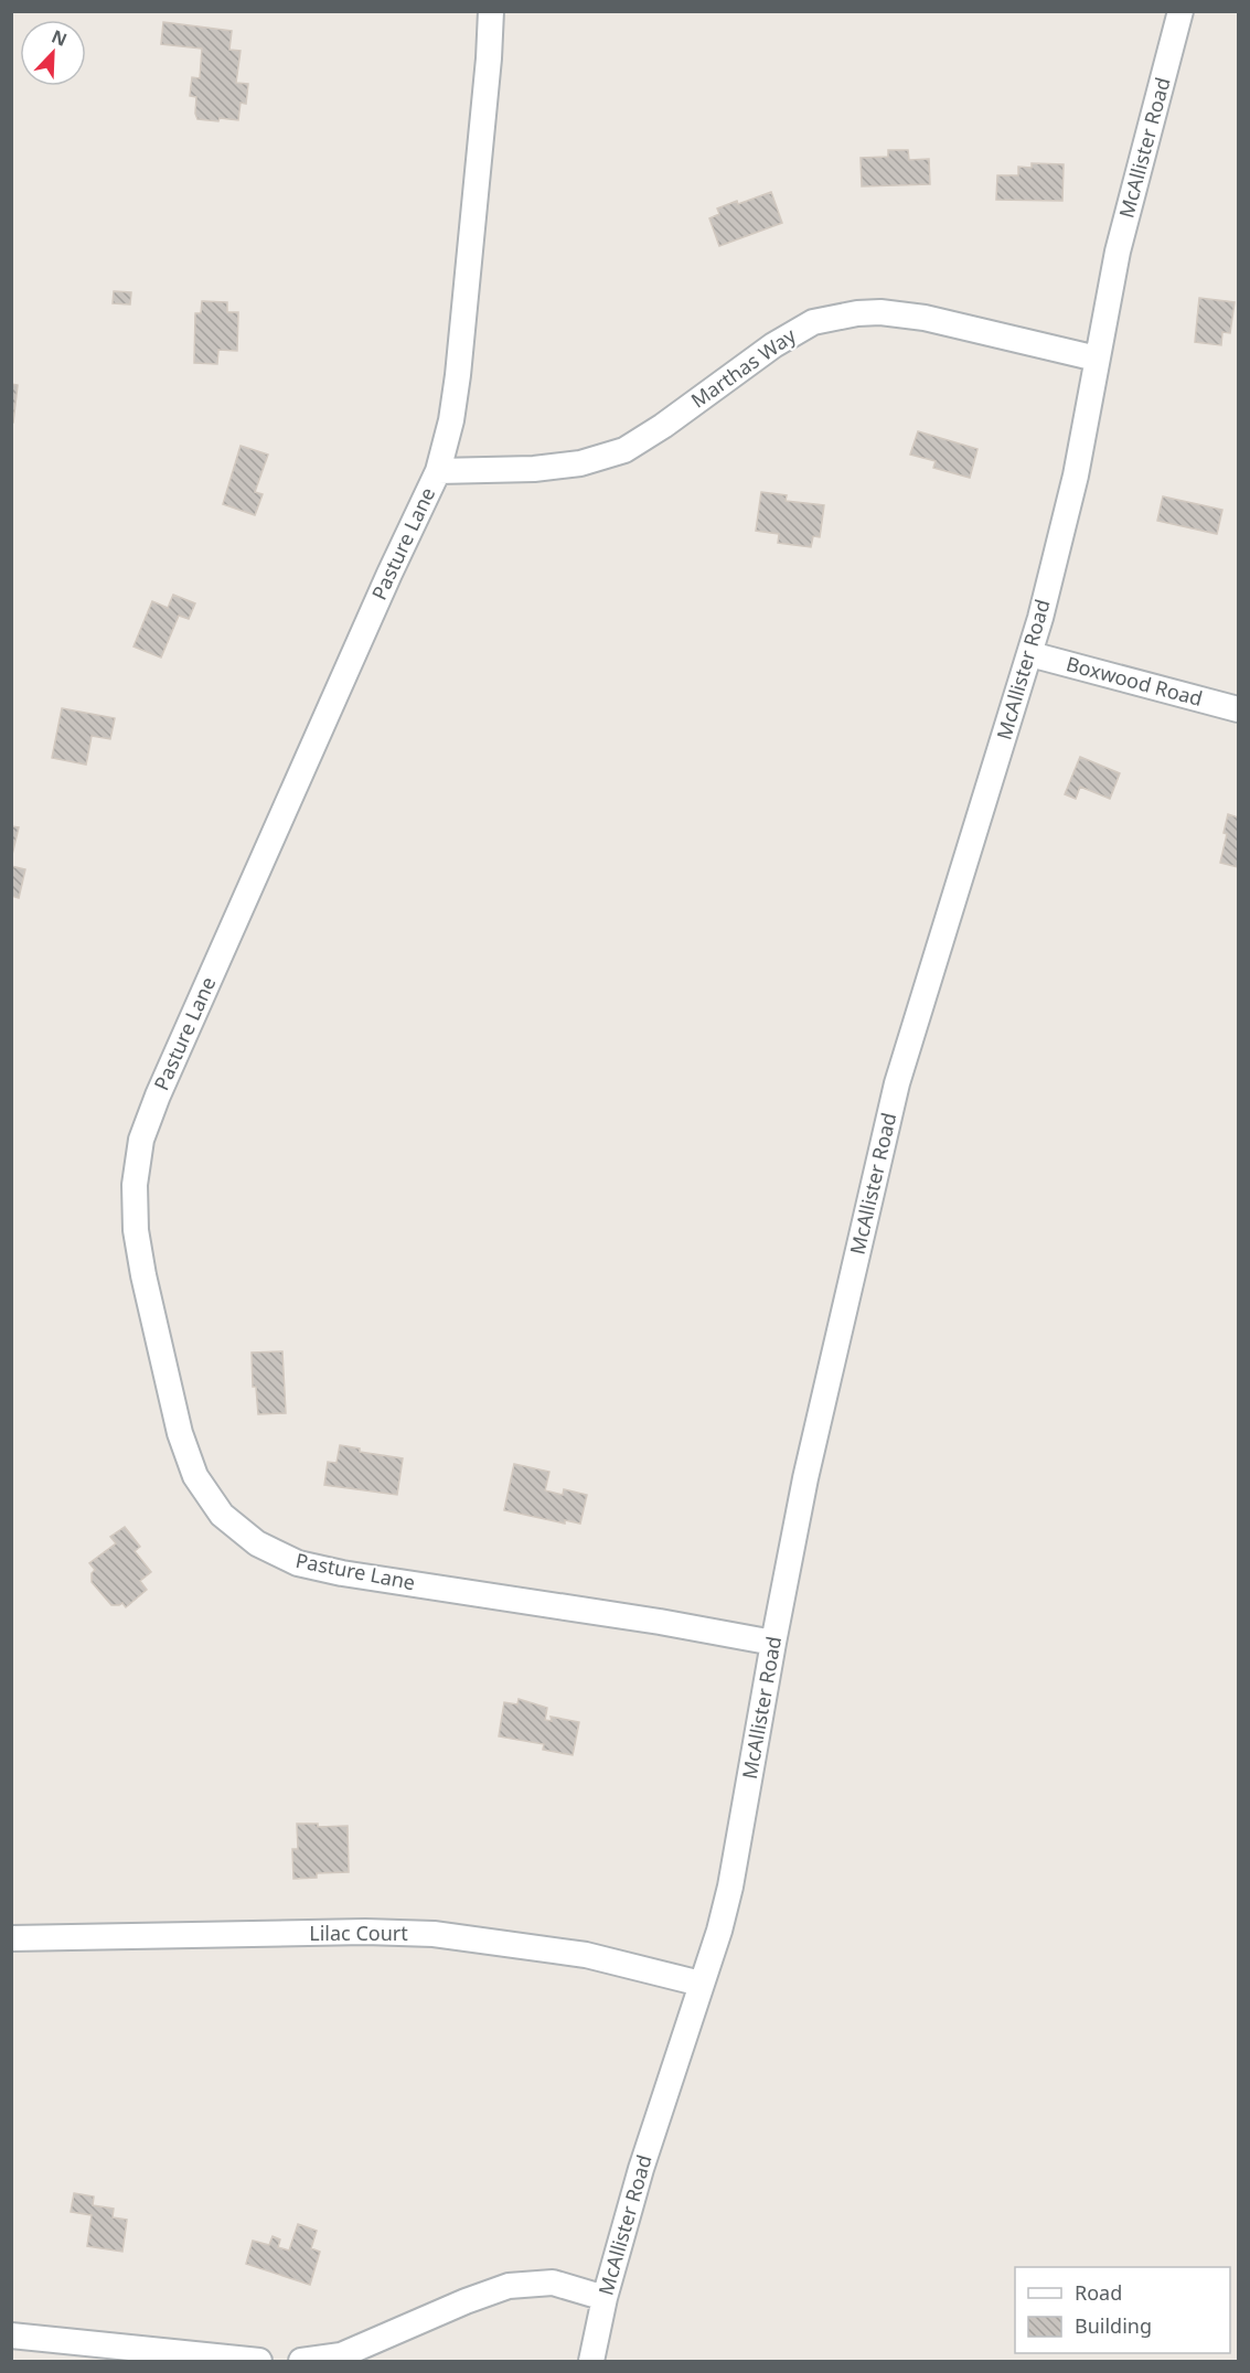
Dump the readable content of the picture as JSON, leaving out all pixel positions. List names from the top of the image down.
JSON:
{
  "streets": {
    "street": [
      "McAllister Road",
      "Marthas Way",
      "Pasture Lane",
      "Boxwood Road",
      "Lilac Court"
    ]
  },
  "crossings": [
    ["McAllister Road", "Marthas Way"],
    ["McAllister Road", "Pasture Lane"],
    ["McAllister Road", "Boxwood Road"],
    ["McAllister Road", "Lilac Court"],
    ["Marthas Way", "Pasture Lane"]
  ],
  "legend": ["Road", "Building"],
  "north": "top right"
}
